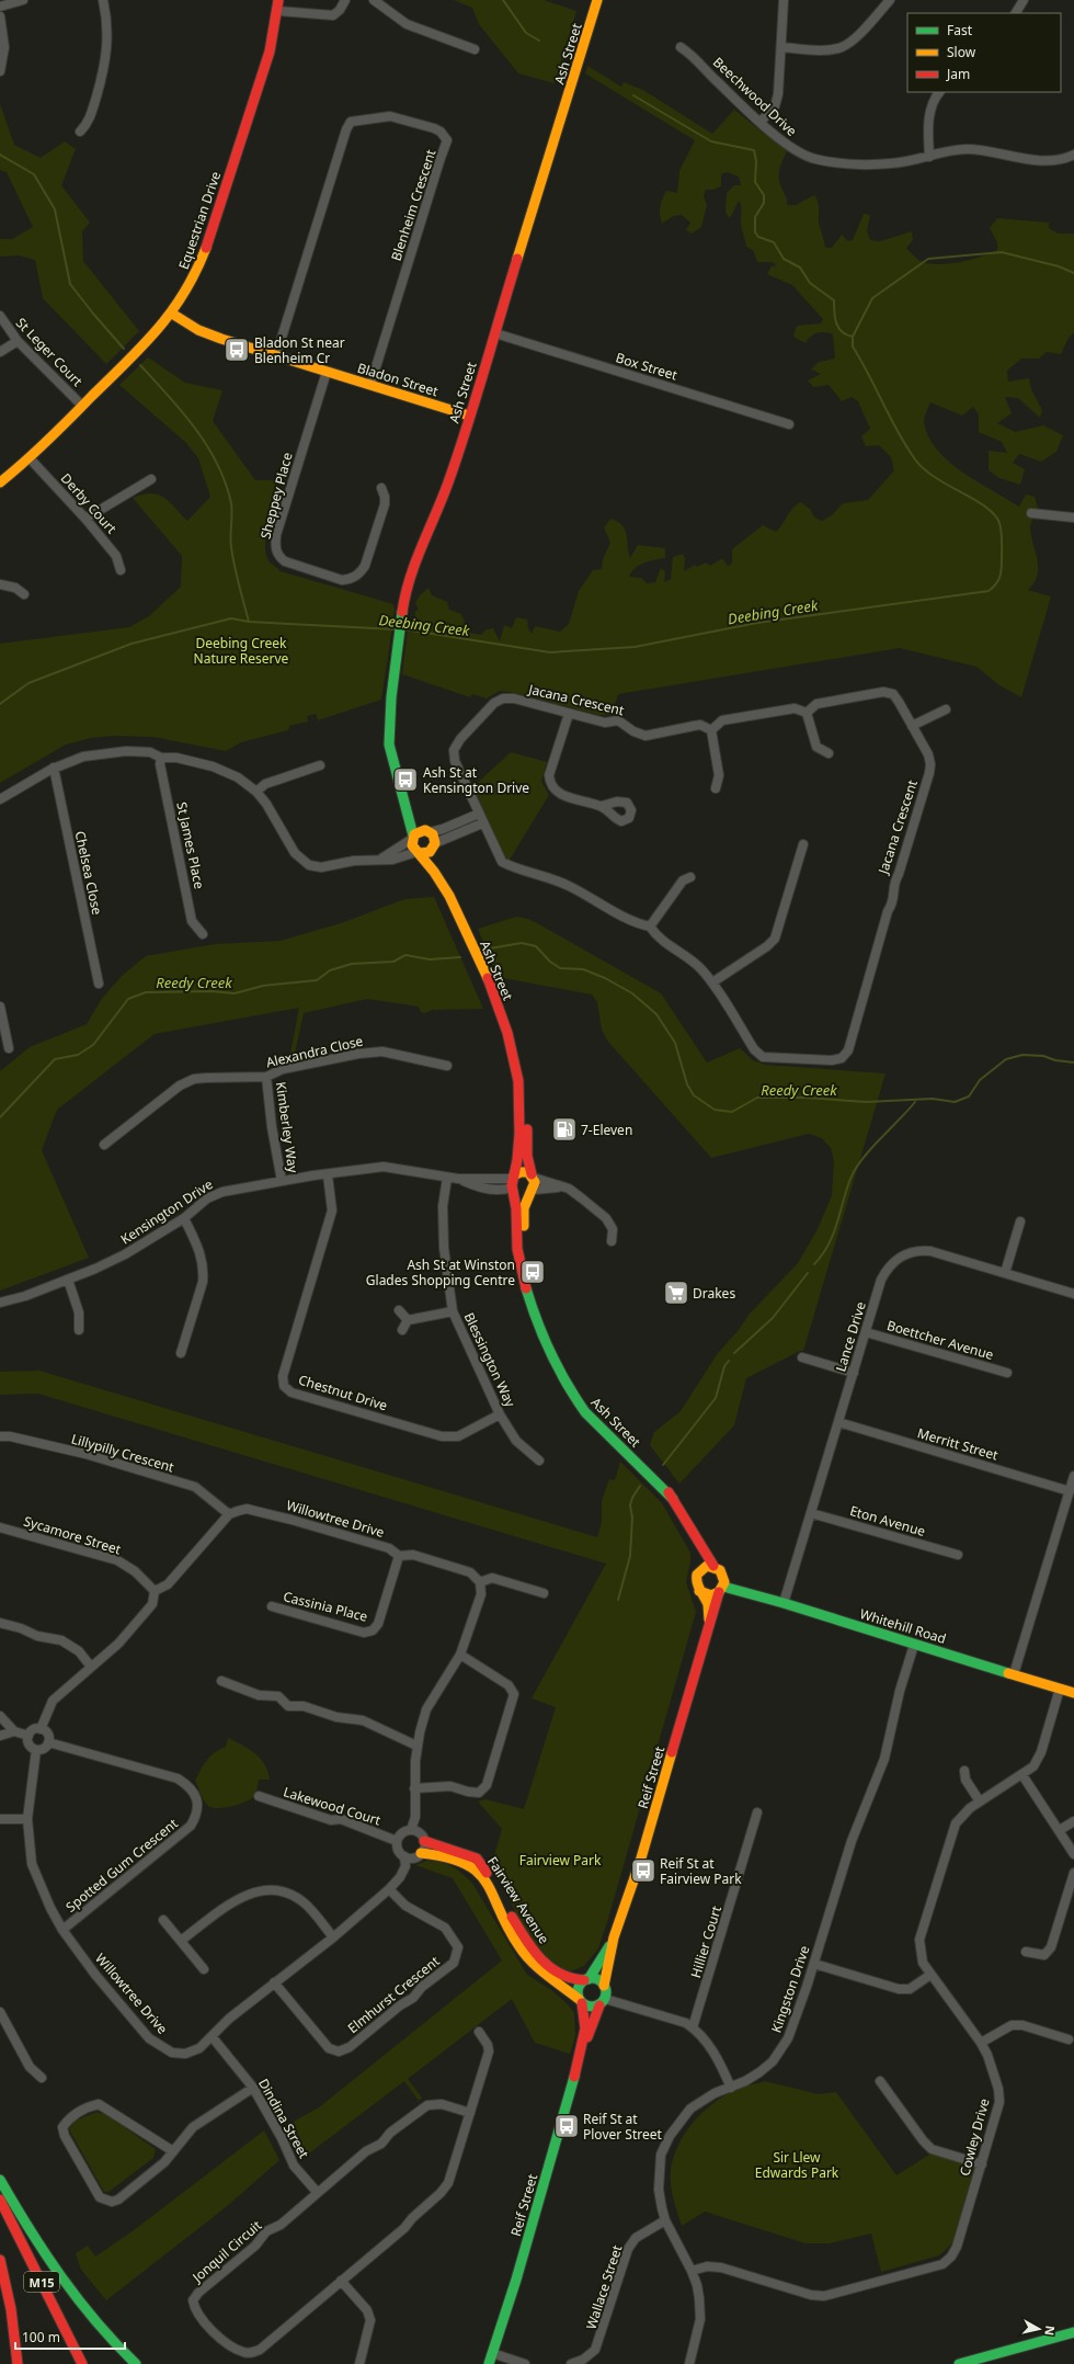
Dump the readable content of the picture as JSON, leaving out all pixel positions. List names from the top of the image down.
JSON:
{
  "streets": {
    "main road": [
      "Ash Street",
      "Equestrian Drive",
      "Bladon Street",
      "Whitehill Road",
      "Reif Street",
      "Fairview Avenue",
      "M15"
    ],
    "street": [
      "Beechwood Drive",
      "Blenheim Crescent",
      "St Leger Court",
      "Box Street",
      "Sheppey Place",
      "Derby Court",
      "Jacana Crescent",
      "St James Place",
      "Chelsea Close",
      "Alexandra Close",
      "Kimberley Way",
      "Kensington Drive",
      "Lance Drive",
      "Boettcher Avenue",
      "Blessington Way",
      "Chestnut Drive",
      "Merritt Street",
      "Lillypilly Crescent",
      "Willowtree Drive",
      "Eton Avenue",
      "Sycamore Street",
      "Cassinia Place",
      "Lakewood Court",
      "Spotted Gum Crescent",
      "Hillier Court",
      "Kingston Drive",
      "Elmhurst Crescent",
      "Dindina Street",
      "Cowley Drive",
      "Jonquil Circuit",
      "Wallace Street"
    ]
  },
  "crossings": [
    ["Ash Street", "Box Street"],
    ["Ash Street", "Bladon Street"],
    ["Ash Street", "Kensington Drive"],
    ["Ash Street", "Whitehill Road"],
    ["Ash Street", "Reif Street"],
    ["Blenheim Crescent", "Bladon Street"],
    ["Equestrian Drive", "St Leger Court"],
    ["Equestrian Drive", "Bladon Street"],
    ["Equestrian Drive", "Derby Court"],
    ["Bladon Street", "Sheppey Place"],
    ["Alexandra Close", "Kimberley Way"],
    ["Kimberley Way", "Kensington Drive"],
    ["Kensington Drive", "Blessington Way"],
    ["Kensington Drive", "Chestnut Drive"],
    ["Lance Drive", "Boettcher Avenue"],
    ["Lance Drive", "Merritt Street"],
    ["Lance Drive", "Eton Avenue"],
    ["Lance Drive", "Whitehill Road"],
    ["Blessington Way", "Chestnut Drive"],
    ["Lillypilly Crescent", "Willowtree Drive"],
    ["Willowtree Drive", "Cassinia Place"],
    ["Willowtree Drive", "Lakewood Court"],
    ["Willowtree Drive", "Spotted Gum Crescent"],
    ["Willowtree Drive", "Fairview Avenue"],
    ["Willowtree Drive", "Elmhurst Crescent"],
    ["Willowtree Drive", "Dindina Street"],
    ["Whitehill Road", "Reif Street"],
    ["Whitehill Road", "Kingston Drive"],
    ["Whitehill Road", "Cowley Drive"],
    ["Reif Street", "Fairview Avenue"],
    ["Lakewood Court", "Fairview Avenue"],
    ["Kingston Drive", "Cowley Drive"],
    ["Kingston Drive", "Wallace Street"],
    ["Dindina Street", "Jonquil Circuit"]
  ],
  "water": ["Deebing Creek", "Reedy Creek"],
  "parks": ["Deebing Creek Nature Reserve", "Fairview Park", "Sir Llew Edwards Park"],
  "places": {
    "bus stop": [
      "Bladon St near Blenheim Cr",
      "Ash St at Kensington Drive",
      "Ash St at Winston Glades Shopping Centre",
      "Reif St at Fairview Park",
      "Reif St at Plover Street"
    ],
    "fuel station": ["7-Eleven"],
    "supermarket": ["Drakes"]
  },
  "legend": ["Fast", "Slow", "Jam"],
  "scale_bar": "100 m",
  "north": "right"
}
